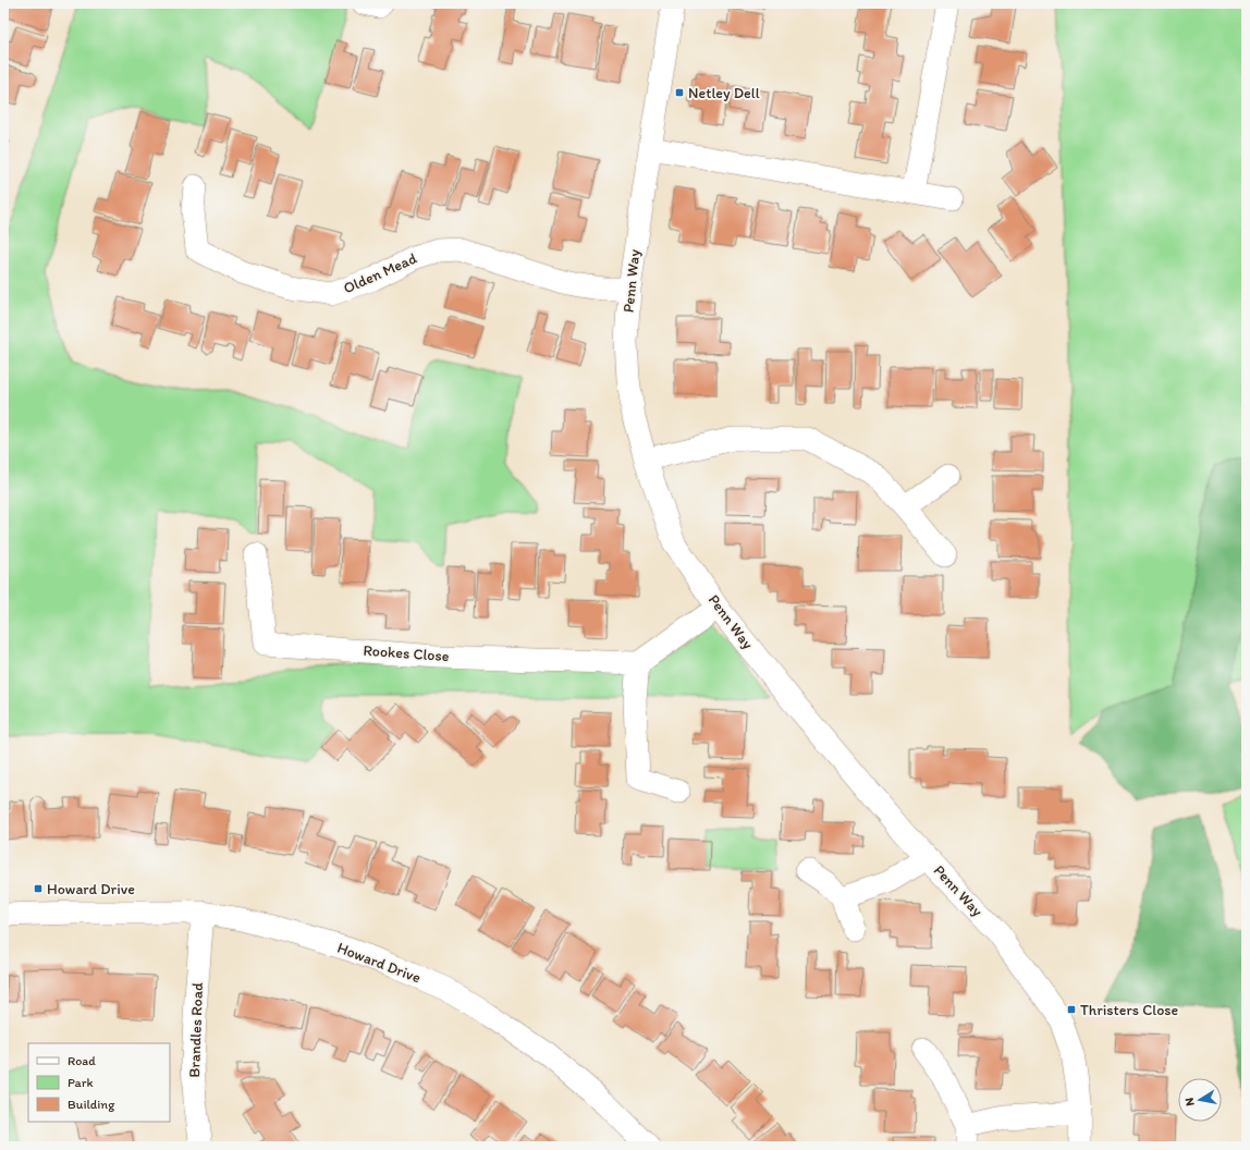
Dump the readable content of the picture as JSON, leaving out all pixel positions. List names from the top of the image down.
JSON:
{
  "streets": {
    "street": [
      "Olden Mead",
      "Penn Way",
      "Rookes Close",
      "Howard Drive",
      "Brandles Road"
    ]
  },
  "crossings": [
    ["Olden Mead", "Penn Way"],
    ["Howard Drive", "Brandles Road"]
  ],
  "places": {
    "transit": ["Netley Dell", "Howard Drive", "Thristers Close"]
  },
  "legend": ["Road", "Park", "Building"],
  "north": "left"
}
